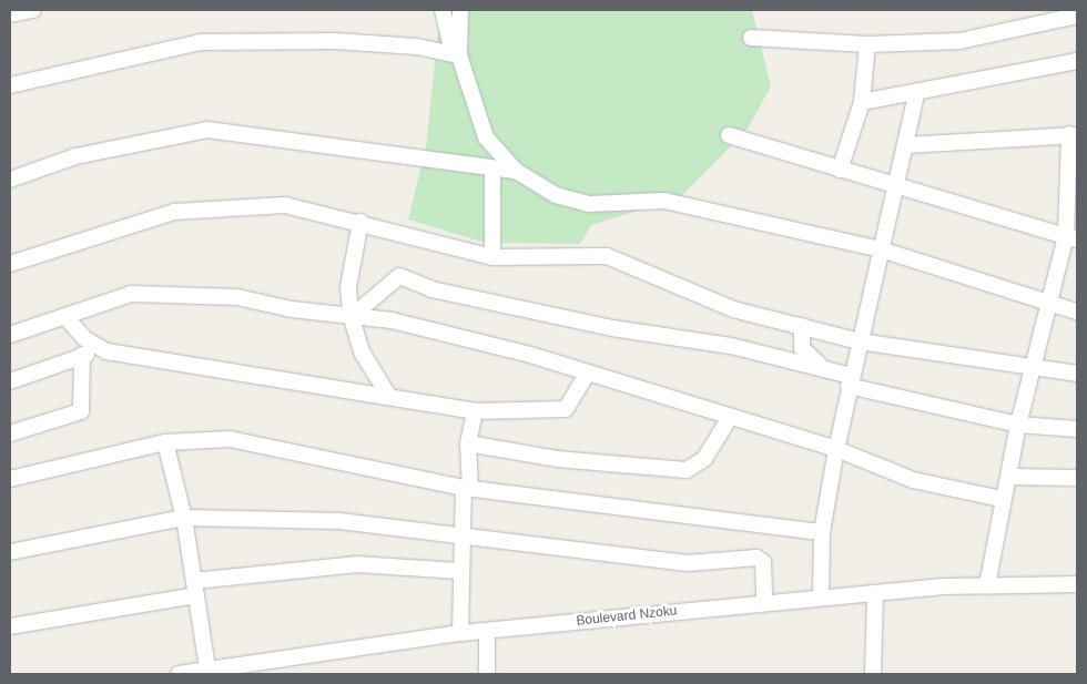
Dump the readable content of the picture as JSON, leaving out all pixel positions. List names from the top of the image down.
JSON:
{
  "streets": {
    "street": ["Boulevard Nzoku"]
  }
}
